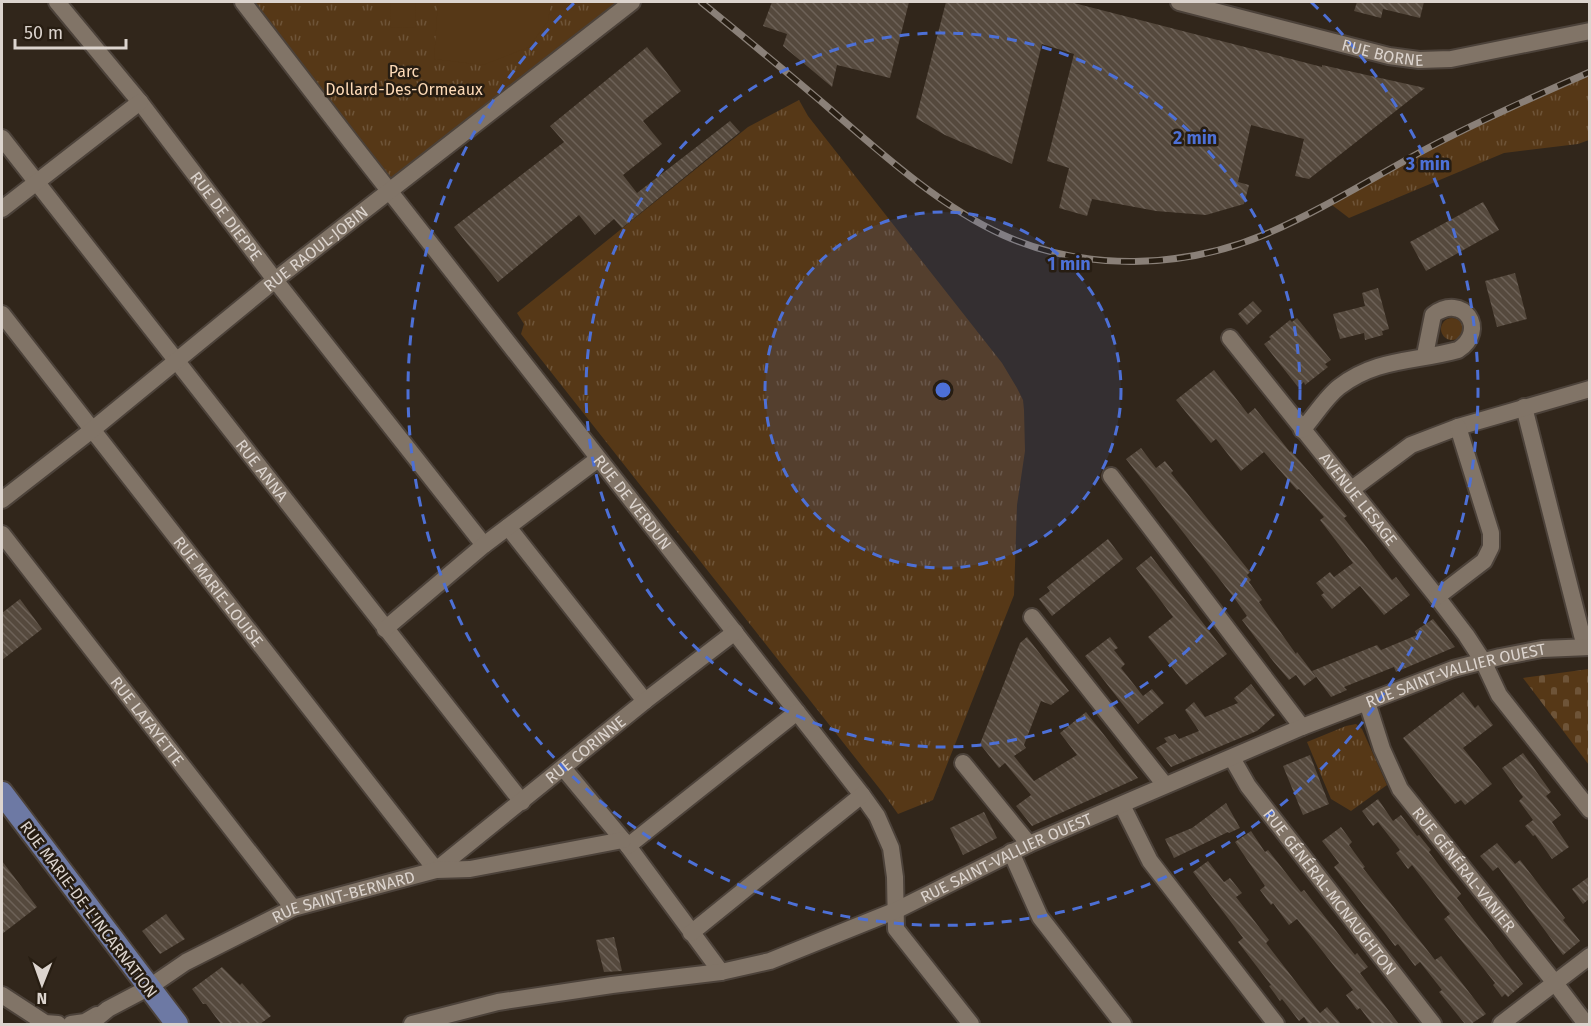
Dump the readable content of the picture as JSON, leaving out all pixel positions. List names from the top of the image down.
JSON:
{
  "streets": {
    "main road": ["RUE MARIE-DE-L'INCARNATION"],
    "street": [
      "RUE BORNE",
      "RUE DE DIEPPE",
      "RUE RAOUL-JOBIN",
      "RUE ANNA",
      "AVENUE LESAGE",
      "RUE DE VERDUN",
      "RUE MARIE-LOUISE",
      "RUE SAINT-VALLIER OUEST",
      "RUE LAFAYETTE",
      "RUE CORINNE",
      "RUE GÉNÉRAL-VANIER",
      "RUE GÉNÉRAL-MCNAUGHTON",
      "RUE SAINT-BERNARD"
    ]
  },
  "crossings": [
    ["RUE DE DIEPPE", "RUE RAOUL-JOBIN"],
    ["RUE RAOUL-JOBIN", "RUE ANNA"],
    ["RUE RAOUL-JOBIN", "RUE DE VERDUN"],
    ["RUE RAOUL-JOBIN", "RUE MARIE-LOUISE"],
    ["RUE ANNA", "RUE CORINNE"],
    ["AVENUE LESAGE", "RUE SAINT-VALLIER OUEST"],
    ["RUE DE VERDUN", "RUE SAINT-VALLIER OUEST"],
    ["RUE DE VERDUN", "RUE CORINNE"],
    ["RUE DE VERDUN", "RUE SAINT-BERNARD"],
    ["RUE MARIE-LOUISE", "RUE CORINNE"],
    ["RUE MARIE-LOUISE", "RUE SAINT-BERNARD"],
    ["RUE SAINT-VALLIER OUEST", "RUE GÉNÉRAL-VANIER"],
    ["RUE SAINT-VALLIER OUEST", "RUE GÉNÉRAL-MCNAUGHTON"],
    ["RUE LAFAYETTE", "RUE SAINT-BERNARD"],
    ["RUE CORINNE", "RUE SAINT-BERNARD"],
    ["RUE SAINT-BERNARD", "RUE MARIE-DE-L'INCARNATION"]
  ],
  "parks": ["Parc Dollard-Des-Ormeaux"],
  "scale_bar": "50 m",
  "north": "bottom",
  "rings": ["2 min", "3 min", "1 min"]
}
